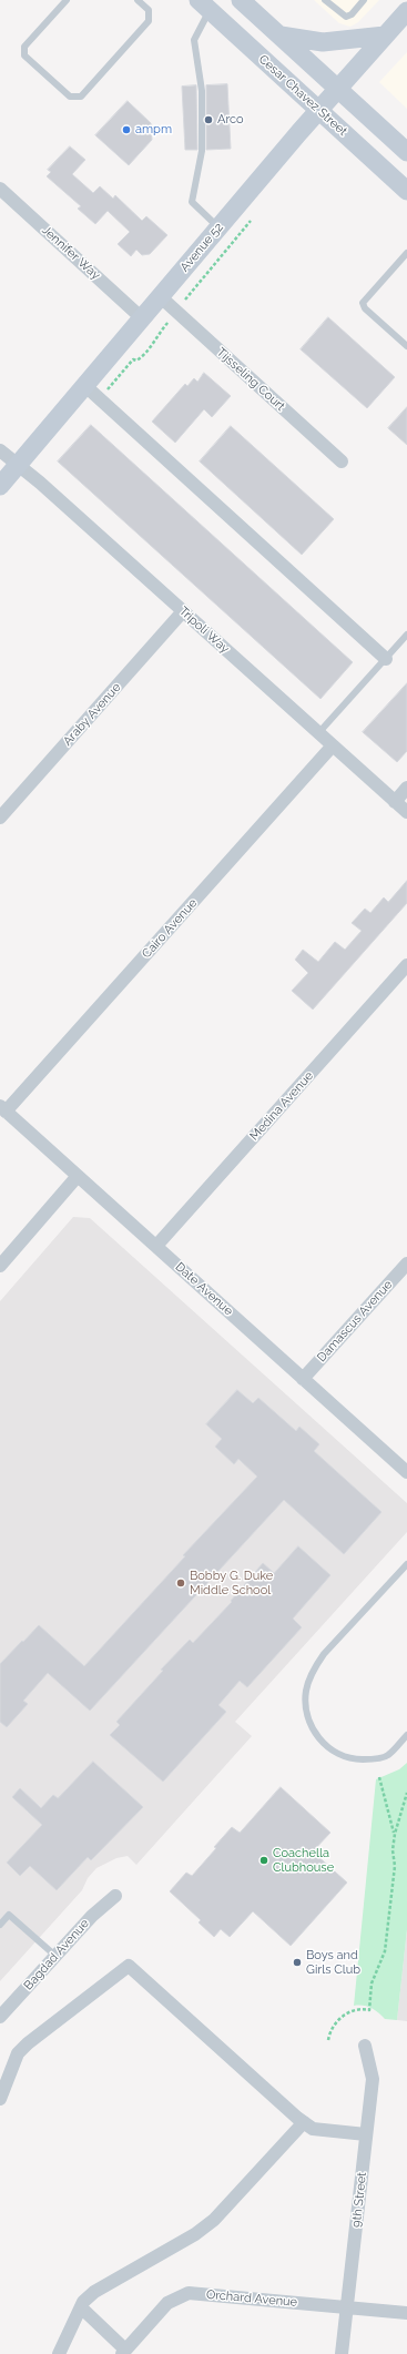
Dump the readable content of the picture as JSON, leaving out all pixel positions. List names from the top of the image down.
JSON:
{
  "streets": {
    "main road": ["Cesar Chavez Street", "Avenue 52"],
    "street": [
      "Jennifer Way",
      "Tijsseling Court",
      "Tripoli Way",
      "Araby Avenue",
      "Cairo Avenue",
      "Medina Avenue",
      "Date Avenue",
      "Damascus Avenue",
      "Bagdad Avenue",
      "9th Street",
      "Orchard Avenue"
    ]
  },
  "crossings": [
    ["Cesar Chavez Street", "Avenue 52"],
    ["Avenue 52", "Jennifer Way"],
    ["Avenue 52", "Tijsseling Court"],
    ["Avenue 52", "Tripoli Way"],
    ["Tripoli Way", "Araby Avenue"],
    ["Tripoli Way", "Cairo Avenue"],
    ["Cairo Avenue", "Date Avenue"],
    ["Medina Avenue", "Date Avenue"],
    ["Date Avenue", "Damascus Avenue"],
    ["9th Street", "Orchard Avenue"]
  ],
  "places": [
    "Arco",
    "ampm",
    "Bobby G. Duke Middle School",
    "Coachella Clubhouse",
    "Boys and Girls Club"
  ]
}
